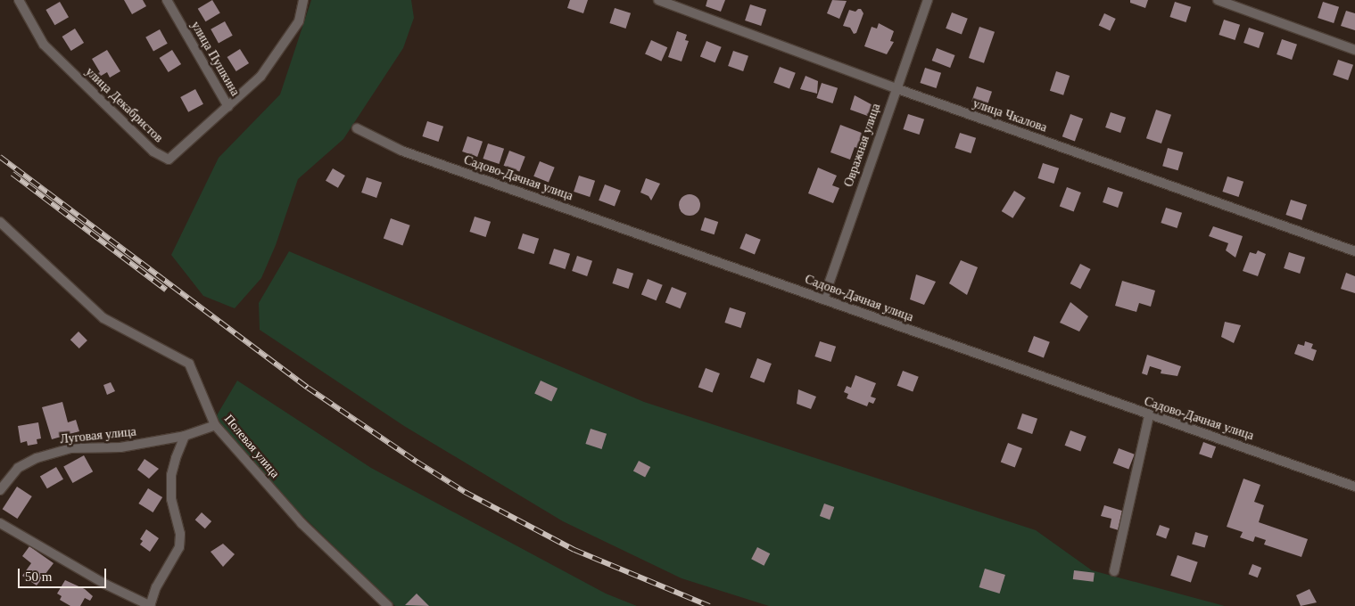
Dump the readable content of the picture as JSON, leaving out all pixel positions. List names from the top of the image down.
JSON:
{
  "streets": {
    "street": [
      "улица Пушкина",
      "улица Декабристов",
      "улица Чкалова",
      "Овражная улица",
      "Садово-Дачная улица",
      "Луговая улица",
      "Полевая улица"
    ]
  },
  "crossings": [
    ["улица Пушкина", "улица Декабристов"],
    ["улица Чкалова", "Овражная улица"],
    ["Овражная улица", "Садово-Дачная улица"],
    ["Луговая улица", "Полевая улица"]
  ],
  "scale_bar": "50 m"
}
